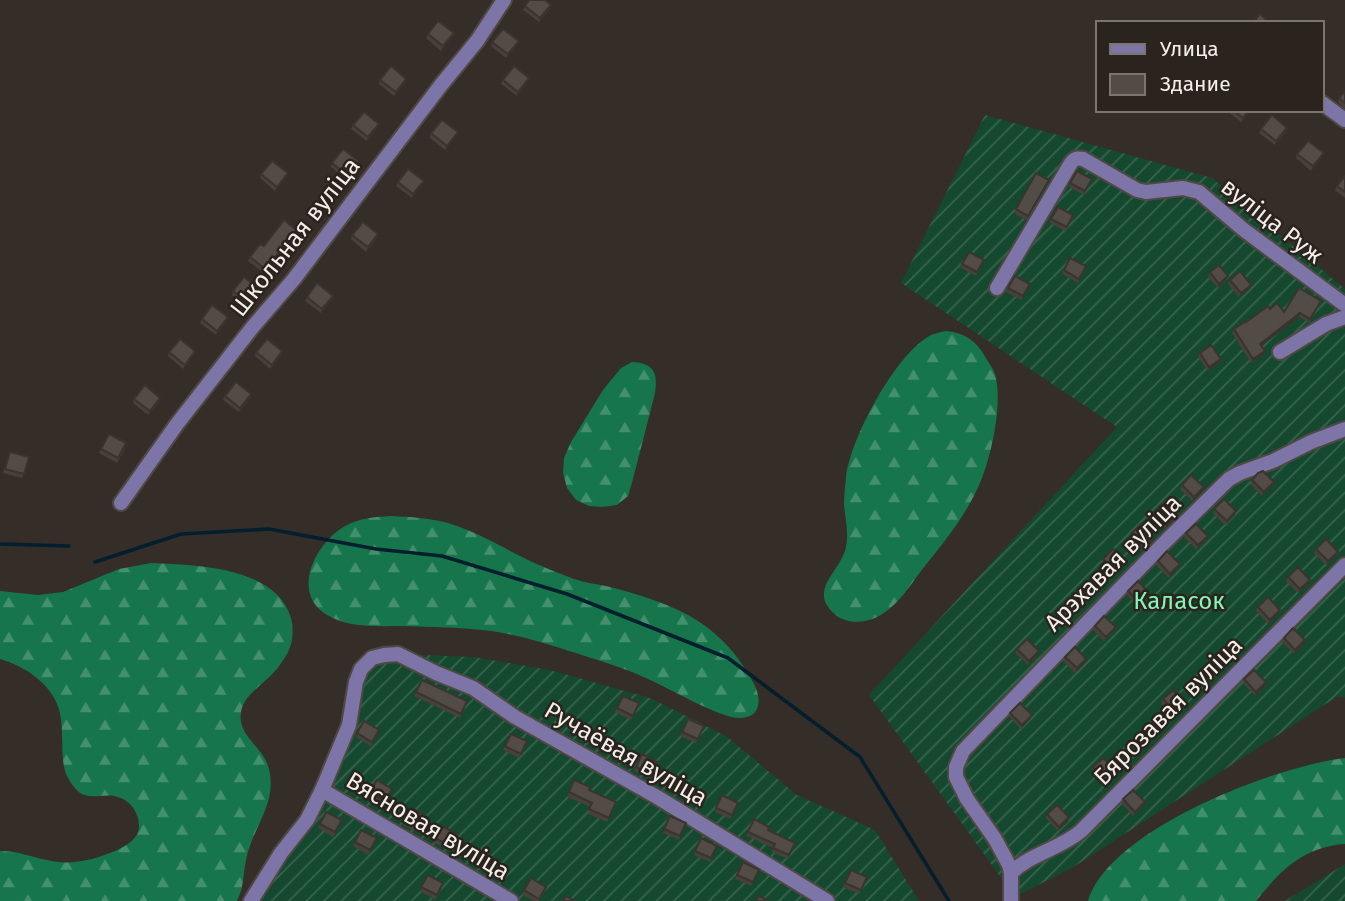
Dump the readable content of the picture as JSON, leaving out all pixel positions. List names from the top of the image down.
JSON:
{
  "streets": {
    "street": [
      "вуліца Руж",
      "Школьная вуліца",
      "Арэхавая вуліца",
      "Бярозавая вуліца",
      "Ручаёвая вуліца",
      "Вясновая вуліца"
    ]
  },
  "crossings": [
    ["Арэхавая вуліца", "Бярозавая вуліца"],
    ["Ручаёвая вуліца", "Вясновая вуліца"]
  ],
  "parks": ["Каласок"],
  "legend": ["Улица", "Здание"]
}
